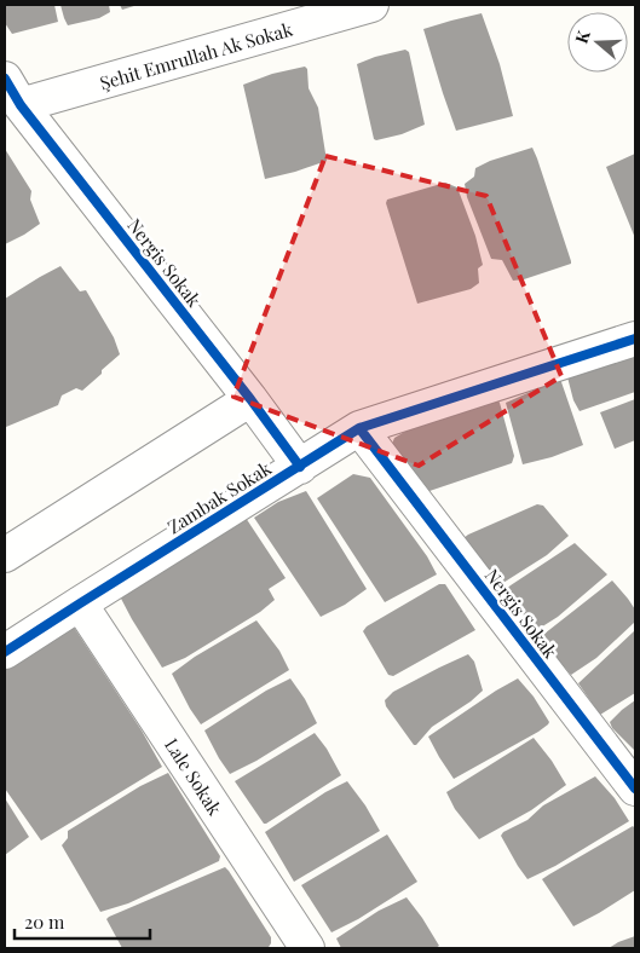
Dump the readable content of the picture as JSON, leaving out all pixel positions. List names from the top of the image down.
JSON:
{
  "streets": {
    "street": [
      "Şehit Emrullah Ak Sokak",
      "Nergis Sokak",
      "Zambak Sokak",
      "Lale Sokak"
    ]
  },
  "crossings": [
    ["Şehit Emrullah Ak Sokak", "Nergis Sokak"],
    ["Nergis Sokak", "Zambak Sokak"],
    ["Zambak Sokak", "Lale Sokak"]
  ],
  "scale_bar": "20 m",
  "north": "left"
}
